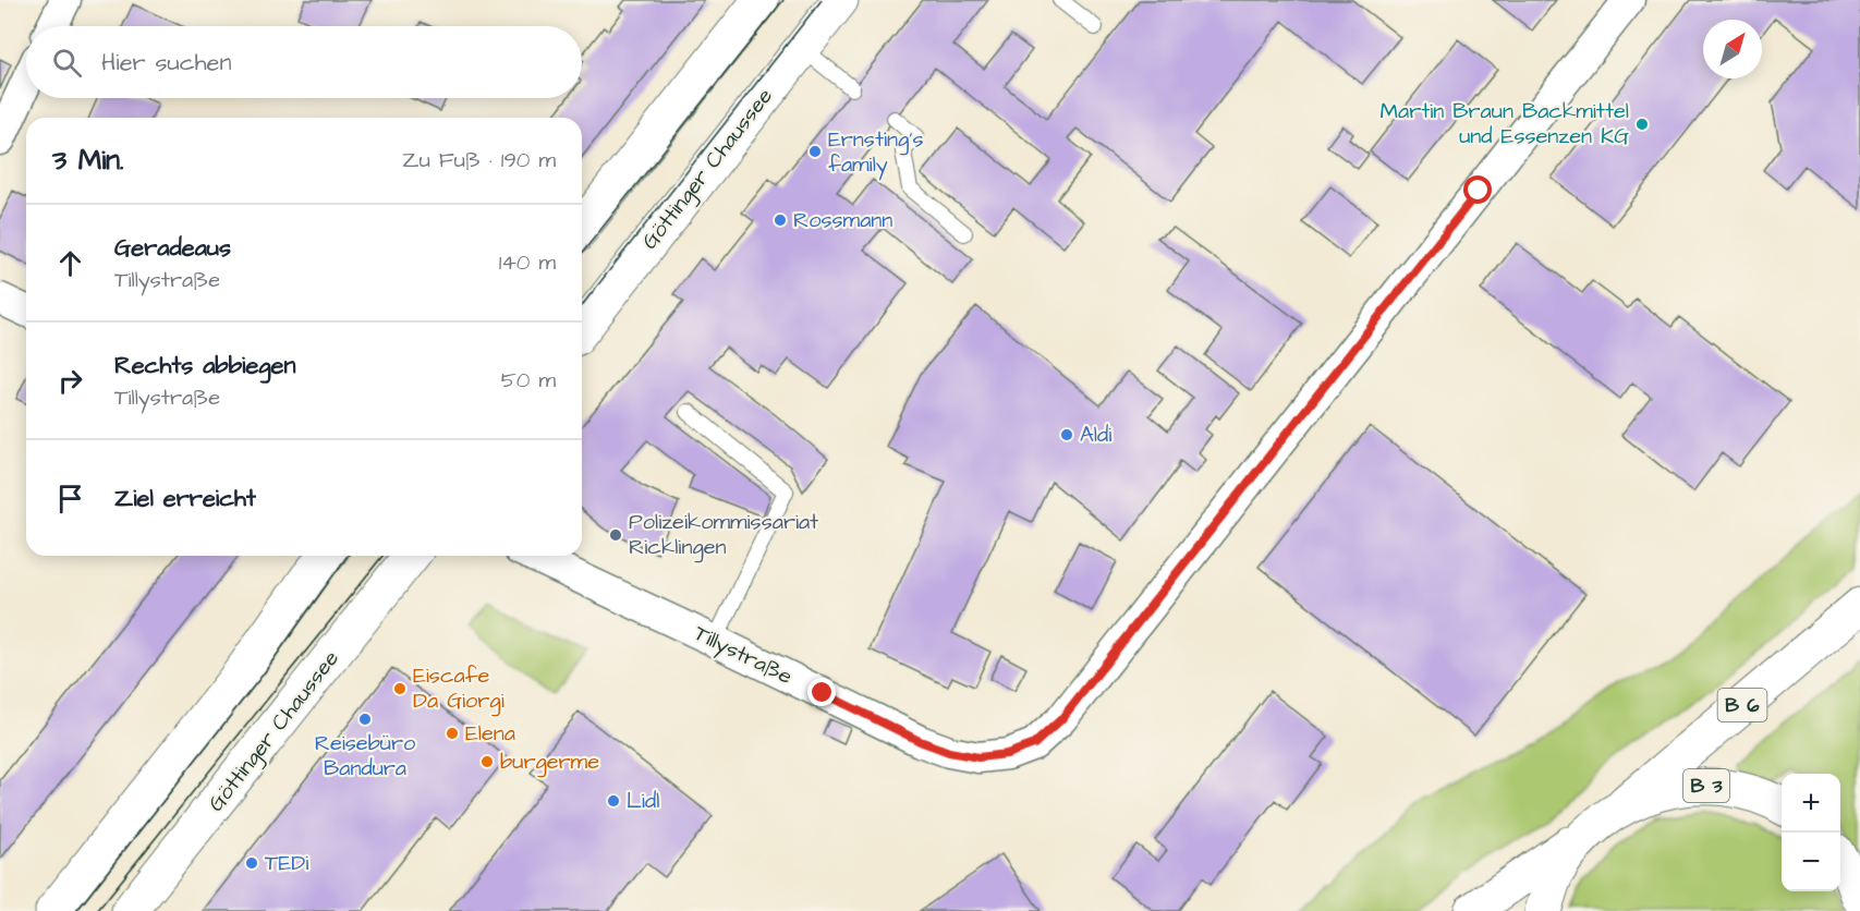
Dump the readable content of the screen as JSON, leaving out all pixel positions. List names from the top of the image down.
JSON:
{
  "streets": {
    "street": [
      "Göttinger Chaussee",
      "Tillystraße",
      "B 6",
      "B 3"
    ]
  },
  "crossings": [
    ["B 6", "B 3"]
  ],
  "places": [
    "Martin Braun Backmittel und Essenzen KG",
    "Ernsting's family",
    "Rossmann",
    "Aldi",
    "Polizeikommissariat Ricklingen",
    "Eiscafe Da Giorgi",
    "Reisebüro Bandura",
    "Elena",
    "burgerme",
    "Lidl",
    "TEDi"
  ],
  "north": "top right",
  "page": {
    "search": "Hier suchen",
    "heading": ["3 Min.", "Zu Fuß · 190 m"],
    "list": [
      ["Geradeaus", "Tillystraße", "140 m"],
      ["Rechts abbiegen", "Tillystraße", "50 m"],
      "Ziel erreicht"
    ],
    "map_buttons": ["+", "−"]
  }
}
